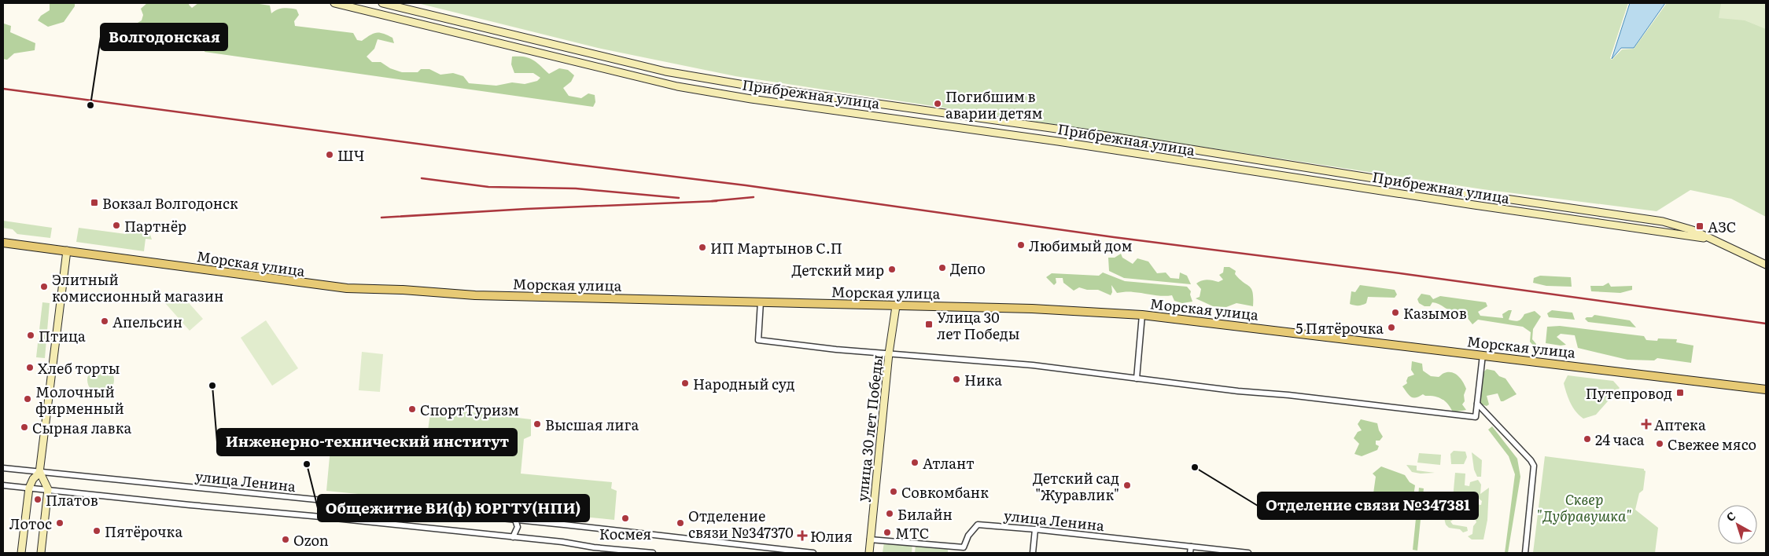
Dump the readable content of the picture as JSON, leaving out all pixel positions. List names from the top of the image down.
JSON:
{
  "streets": {
    "main road": ["Прибрежная улица", "Морская улица", "улица 30 лет Победы"],
    "street": ["улица Ленина"]
  },
  "crossings": [
    ["Морская улица", "улица 30 лет Победы"]
  ],
  "parks": ["Сквер \"Дубравушка\""],
  "places": {
    "other": [
      "Погибшим в аварии детям",
      "Волгодонская",
      "ШЧ",
      "Партнёр",
      "Любимый дом",
      "ИП Мартынов С.П",
      "Депо",
      "Детский мир",
      "Элитный комиссионный магазин",
      "Казымов",
      "Апельсин",
      "5 Пятёрочка",
      "Птица",
      "Хлеб торты",
      "Ника",
      "Народный суд",
      "Инженерно-технический институт",
      "Молочный фирменный",
      "СпортТуризм",
      "Высшая лига",
      "Сырная лавка",
      "24 часа",
      "Свежее мясо",
      "Атлант",
      "Общежитие ВИ(ф) ЮРГТУ(НПИ)",
      "Отделение связи №347381",
      "Детский сад \"Журавлик\"",
      "Совкомбанк",
      "Платов",
      "Билайн",
      "Космея",
      "Лотос",
      "Отделение связи №347370",
      "Пятёрочка",
      "МТС",
      "Ozon"
    ],
    "transit": [
      "Вокзал Волгодонск",
      "АЗС",
      "Улица 30 лет Победы",
      "Путепровод"
    ],
    "health": ["Аптека", "Юлия"]
  },
  "north": "top left"
}
